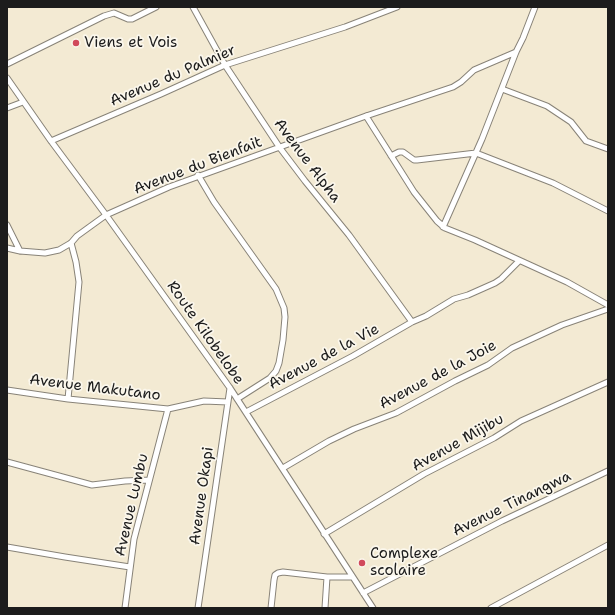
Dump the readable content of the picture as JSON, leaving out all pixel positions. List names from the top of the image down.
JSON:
{
  "streets": {
    "street": [
      "Avenue du Palmier",
      "Avenue Alpha",
      "Avenue du Bienfait",
      "Route Kilobelobe",
      "Avenue de la Vie",
      "Avenue de la Joie",
      "Avenue Makutano",
      "Avenue Mijibu",
      "Avenue Okapi",
      "Avenue Tinangwa",
      "Avenue Lumbu"
    ]
  },
  "crossings": [
    ["Avenue du Palmier", "Avenue Alpha"],
    ["Avenue du Palmier", "Route Kilobelobe"],
    ["Avenue Alpha", "Avenue du Bienfait"],
    ["Avenue Alpha", "Avenue de la Vie"],
    ["Avenue du Bienfait", "Route Kilobelobe"],
    ["Route Kilobelobe", "Avenue de la Vie"],
    ["Route Kilobelobe", "Avenue de la Joie"],
    ["Route Kilobelobe", "Avenue Mijibu"],
    ["Route Kilobelobe", "Avenue Okapi"],
    ["Route Kilobelobe", "Avenue Tinangwa"],
    ["Avenue Makutano", "Avenue Okapi"],
    ["Avenue Makutano", "Avenue Lumbu"]
  ],
  "places": ["Viens et Vois", "Complexe scolaire"]
}
